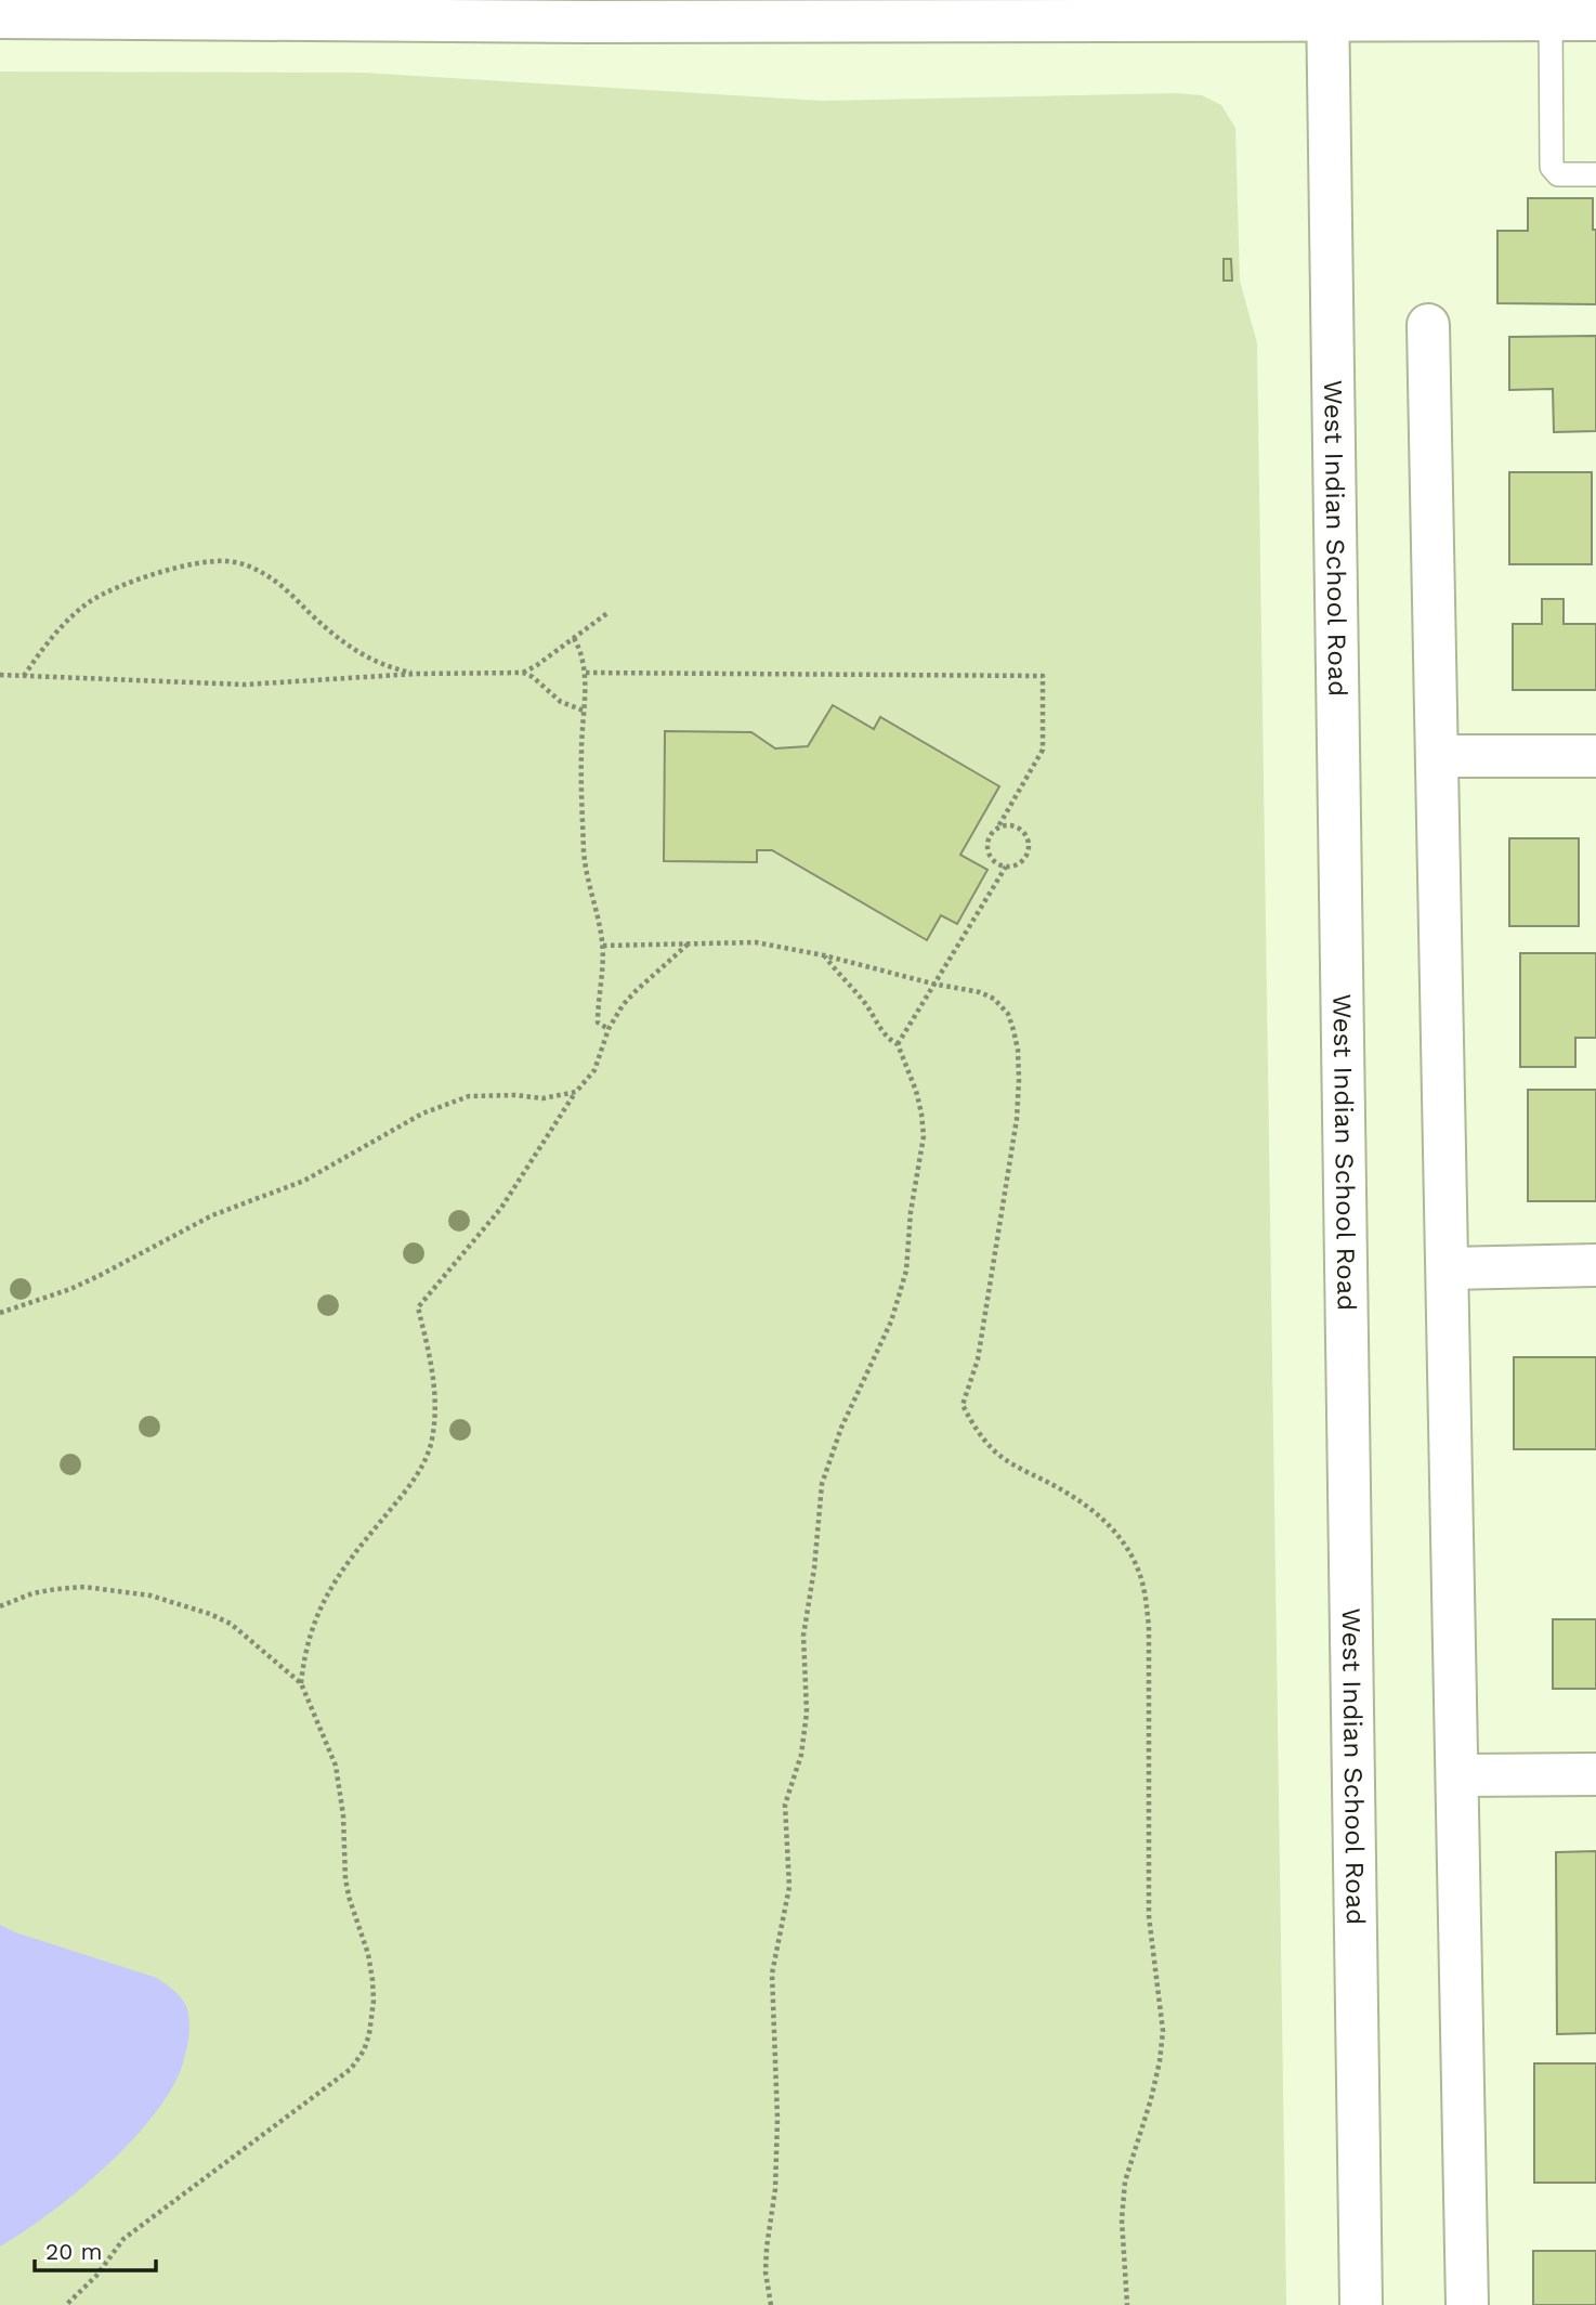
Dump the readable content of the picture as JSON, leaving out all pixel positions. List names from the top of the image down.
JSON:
{
  "streets": {
    "main road": ["West Indian School Road"]
  },
  "scale_bar": "20 m"
}
